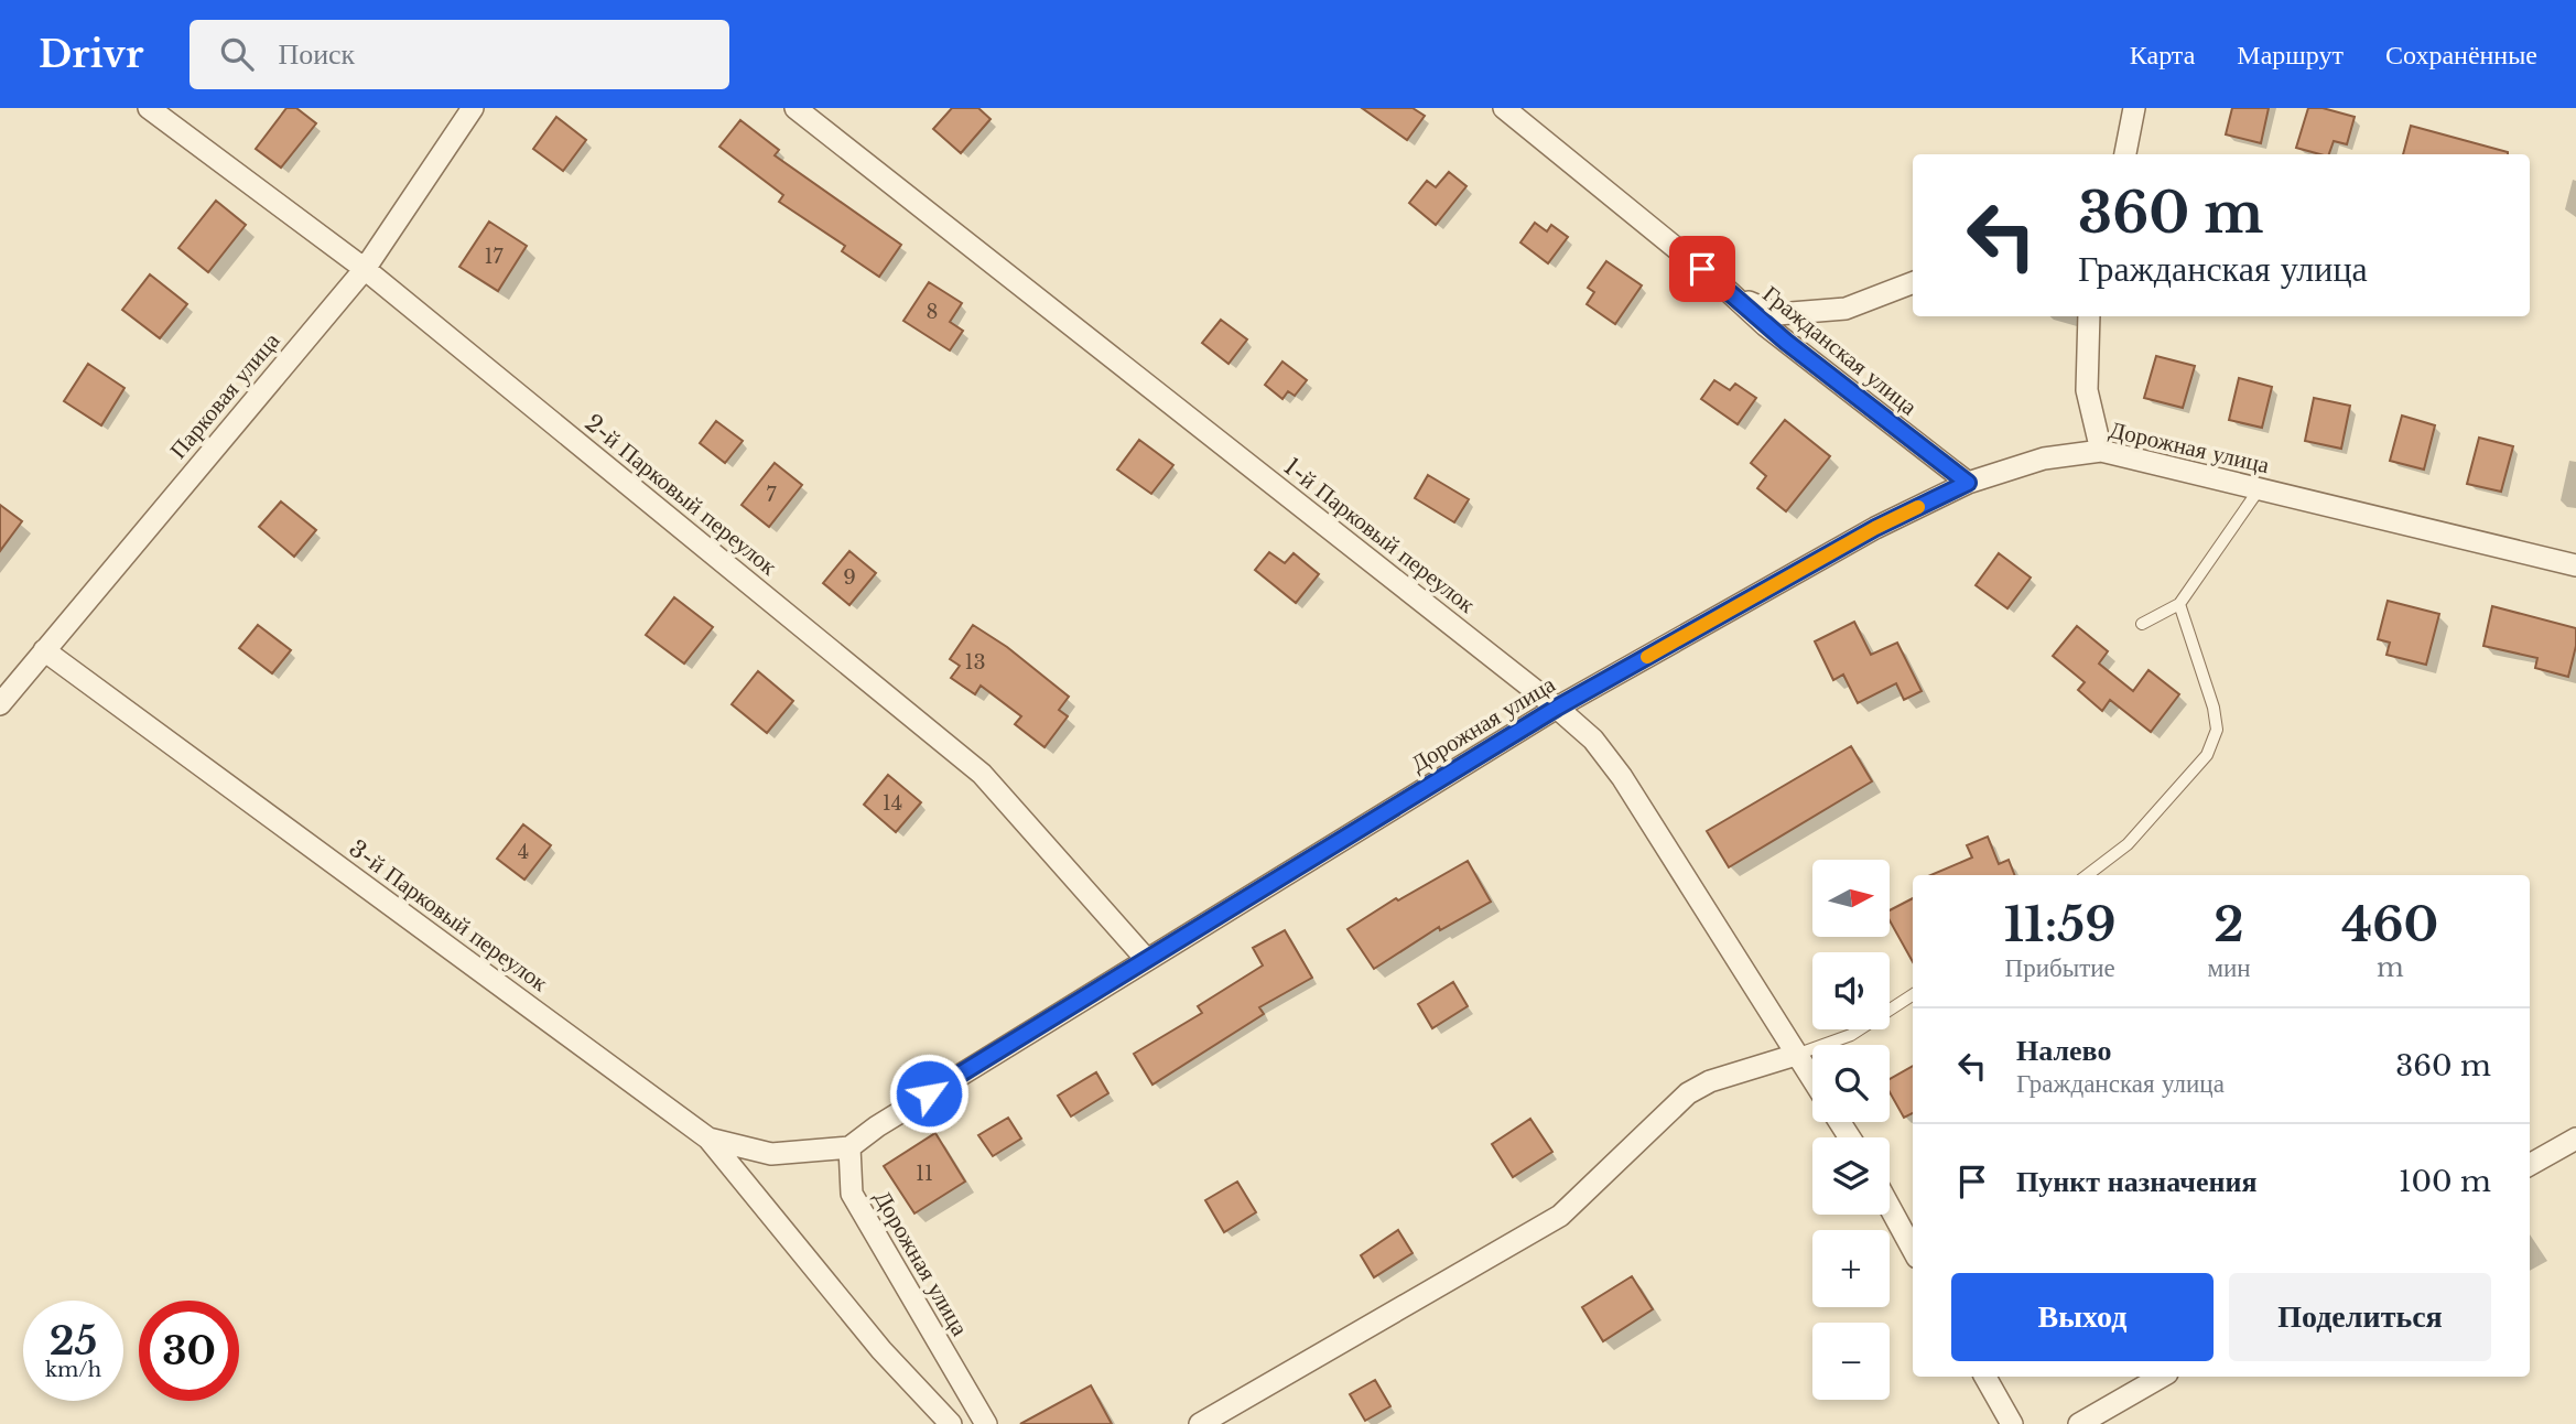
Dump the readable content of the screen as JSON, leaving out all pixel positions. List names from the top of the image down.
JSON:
{
  "streets": {
    "street": [
      "Гражданская улица",
      "Парковая улица",
      "Дорожная улица",
      "2-й Парковый переулок",
      "1-й Парковый переулок",
      "3-й Парковый переулок"
    ]
  },
  "crossings": [
    ["Гражданская улица", "Дорожная улица"],
    ["Парковая улица", "2-й Парковый переулок"],
    ["Парковая улица", "3-й Парковый переулок"],
    ["Дорожная улица", "2-й Парковый переулок"],
    ["Дорожная улица", "1-й Парковый переулок"],
    ["Дорожная улица", "3-й Парковый переулок"]
  ],
  "house_numbers": [
    "17",
    "8",
    "7",
    "9",
    "13",
    "14",
    "4",
    "11"
  ],
  "north": "right",
  "page": {
    "header": "Drivr",
    "search": "Поиск",
    "nav": ["Карта", "Маршрут", "Сохранённые"],
    "turn": ["360 m", "Гражданская улица"],
    "map_buttons": ["+", "−"],
    "eta": [
      "11:59",
      "Прибытие",
      "2",
      "мин",
      "460",
      "m"
    ],
    "list": [
      {
        "name": "Налево",
        "note": "Гражданская улица",
        "value": "360 m"
      },
      {
        "name": "Пункт назначения",
        "value": "100 m"
      }
    ],
    "buttons": ["Выход", "Поделиться"],
    "speed": "25 km/h",
    "limit": "30"
  }
}
